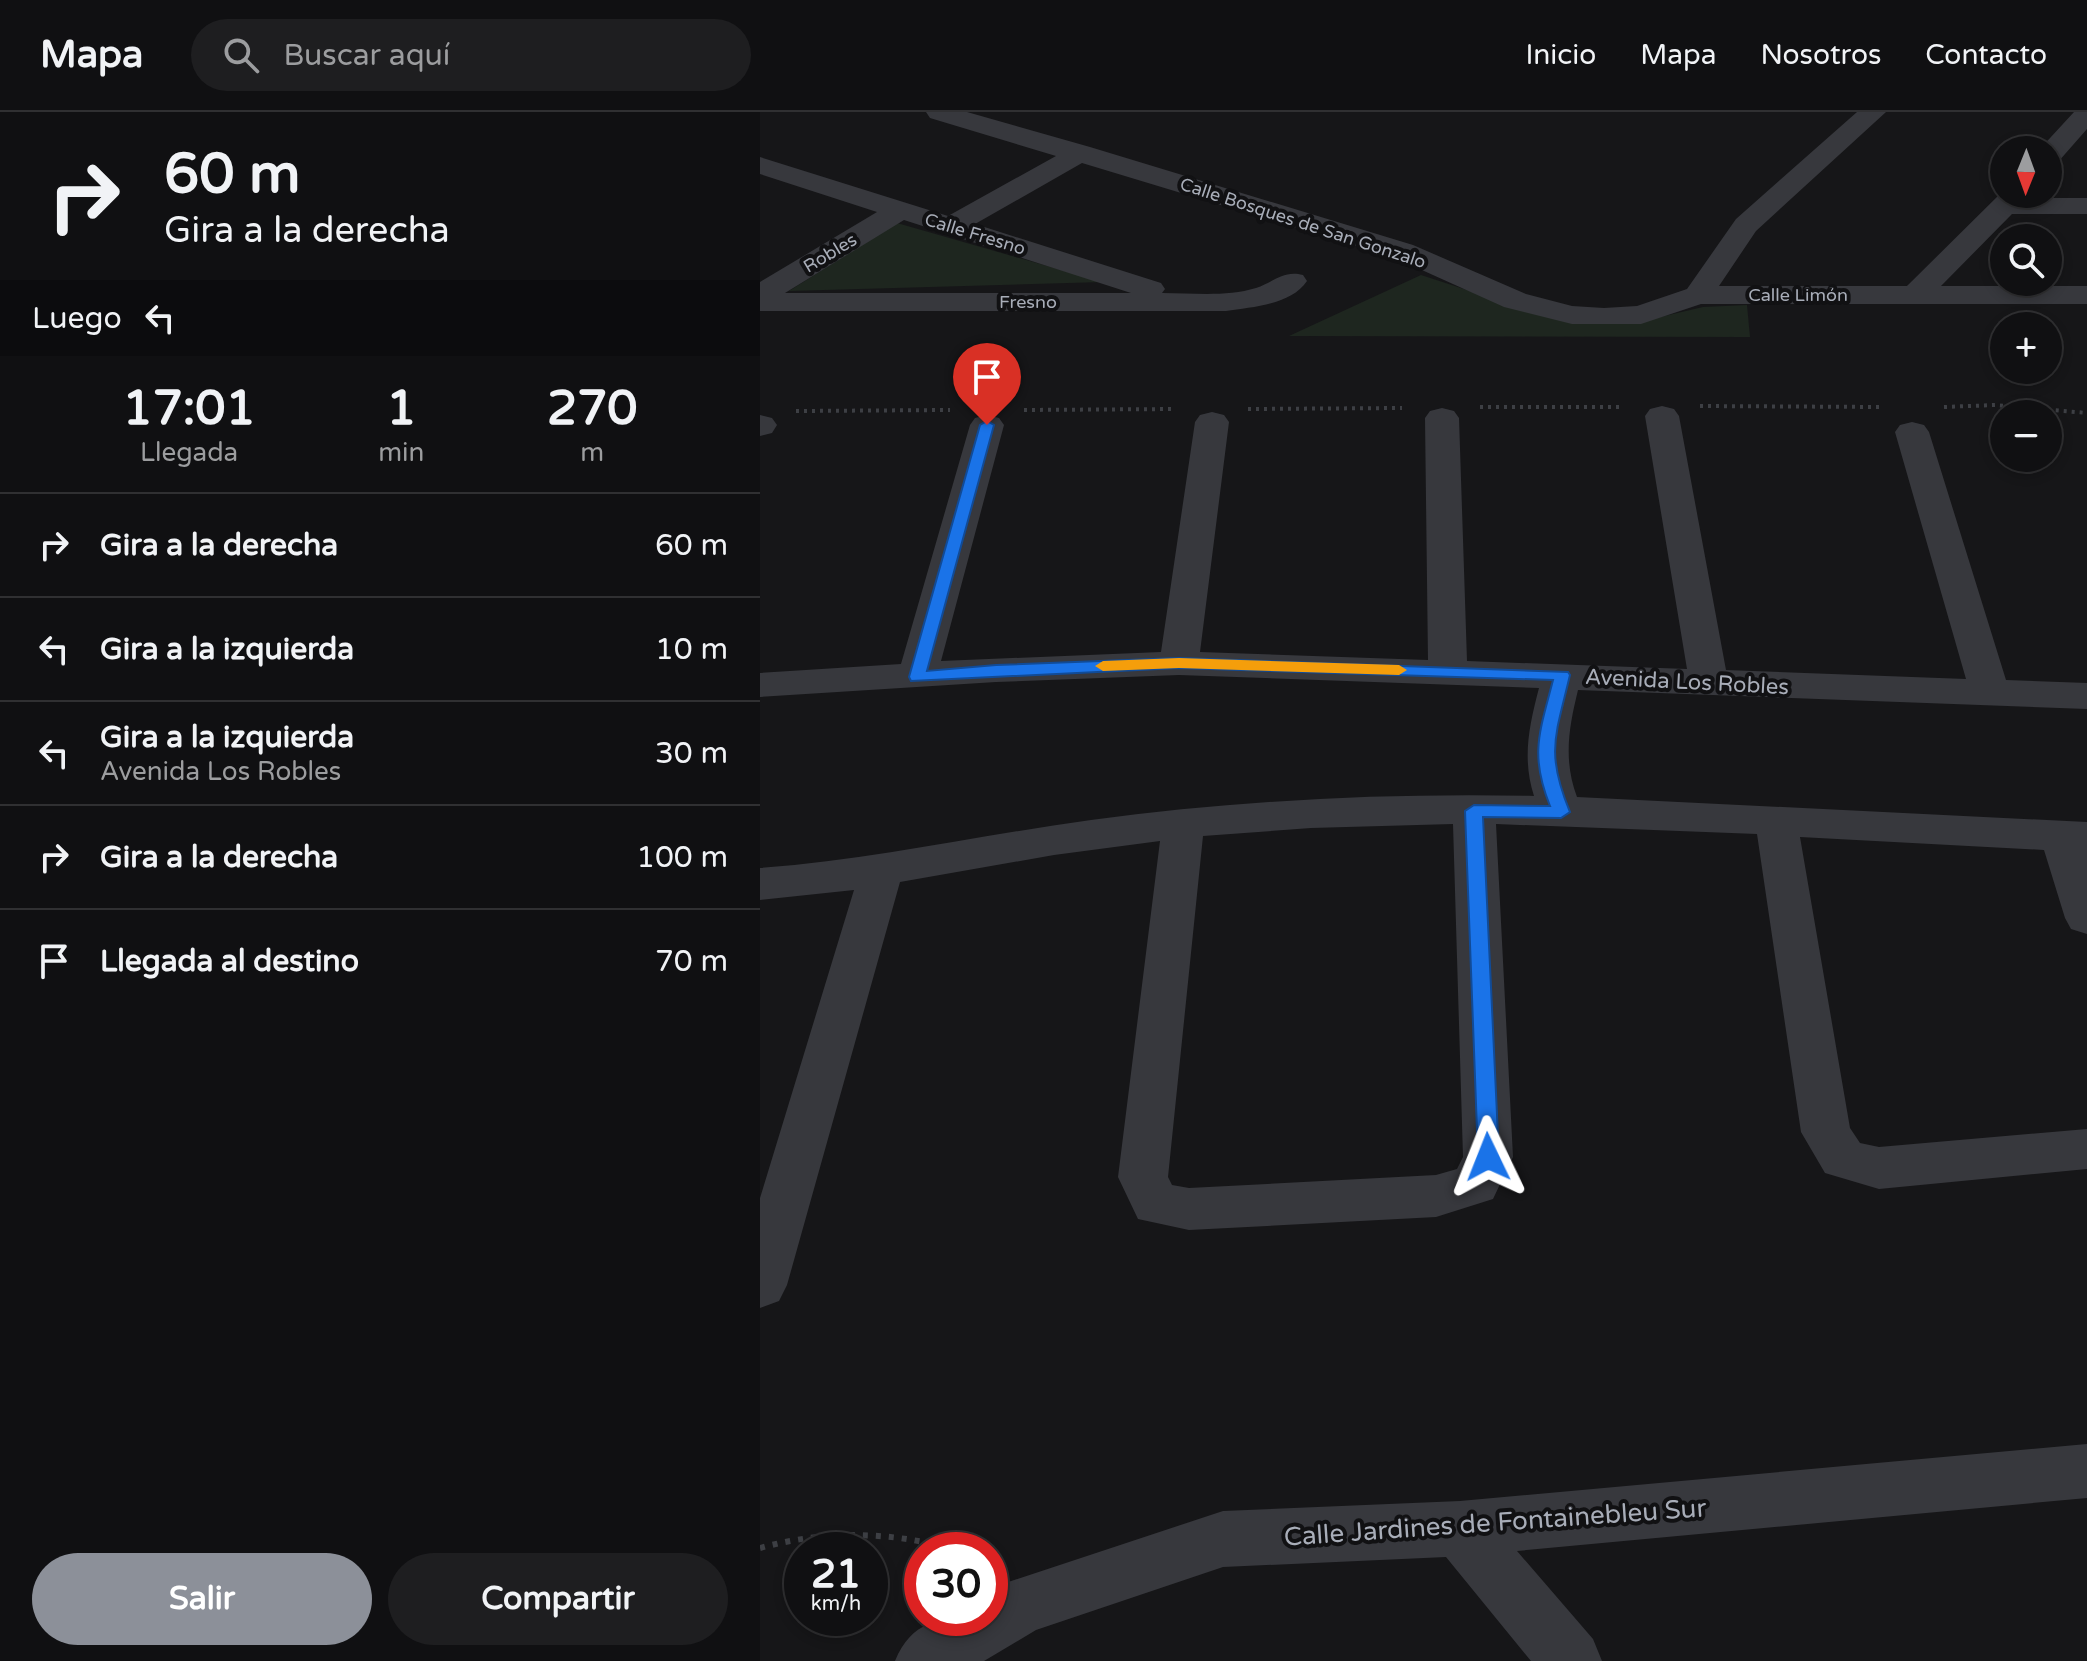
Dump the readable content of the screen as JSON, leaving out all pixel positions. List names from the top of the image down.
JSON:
{
  "streets": {
    "street": [
      "Calle Bosques de San Gonzalo",
      "Calle Fresno",
      "Robles",
      "Calle Limón",
      "Fresno",
      "Avenida Los Robles",
      "Calle Jardines de Fontainebleu Sur"
    ]
  },
  "crossings": [
    ["Calle Bosques de San Gonzalo", "Calle Limón"],
    ["Calle Fresno", "Robles"],
    ["Calle Fresno", "Fresno"]
  ],
  "north": "bottom",
  "page": {
    "header": "Mapa",
    "search": "Buscar aquí",
    "nav": [
      "Inicio",
      "Mapa",
      "Nosotros",
      "Contacto"
    ],
    "turn": ["60 m", "Gira a la derecha"],
    "map_buttons": ["+", "−"],
    "then": "Luego",
    "eta": [
      "17:01",
      "Llegada",
      "1",
      "min",
      "270",
      "m"
    ],
    "list": [
      {
        "name": "Gira a la derecha",
        "value": "60 m"
      },
      {
        "name": "Gira a la izquierda",
        "value": "10 m"
      },
      {
        "name": "Gira a la izquierda",
        "note": "Avenida Los Robles",
        "value": "30 m"
      },
      {
        "name": "Gira a la derecha",
        "value": "100 m"
      },
      {
        "name": "Llegada al destino",
        "value": "70 m"
      }
    ],
    "speed": "21 km/h",
    "limit": "30",
    "buttons": ["Salir", "Compartir"]
  }
}
